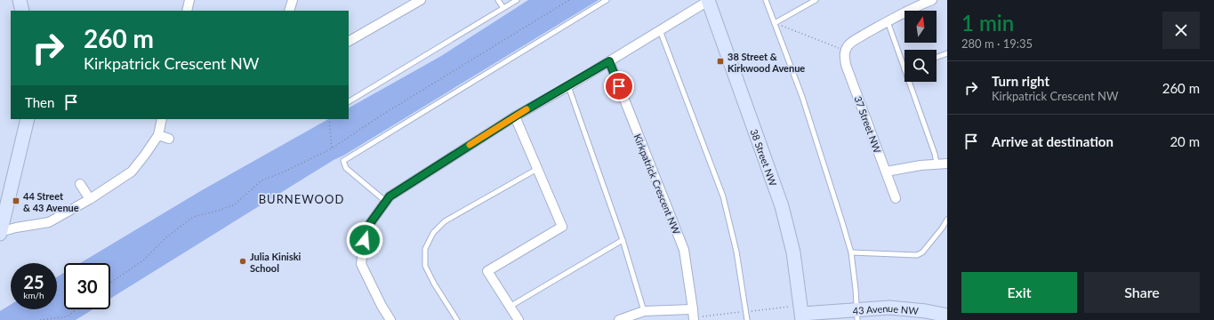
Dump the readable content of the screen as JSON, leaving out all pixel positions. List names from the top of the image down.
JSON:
{
  "streets": {
    "street": [
      "37 Street NW",
      "38 Street NW",
      "Kirkpatrick Crescent NW",
      "43 Avenue NW"
    ]
  },
  "crossings": [
    ["38 Street NW", "43 Avenue NW"]
  ],
  "districts": ["BURNEWOOD"],
  "places": {
    "transit": ["38 Street & Kirkwood Avenue", "44 Street & 43 Avenue"],
    "other": ["Julia Kiniski School"]
  },
  "north": "top",
  "page": {
    "heading": ["1 min", "280 m · 19:35"],
    "turn": ["260 m", "Kirkpatrick Crescent NW"],
    "list": [
      {
        "name": "Turn right",
        "note": "Kirkpatrick Crescent NW",
        "value": "260 m"
      },
      {
        "name": "Arrive at destination",
        "value": "20 m"
      }
    ],
    "then": "Then",
    "speed": "25 km/h",
    "limit": "30",
    "buttons": ["Exit", "Share"]
  }
}
